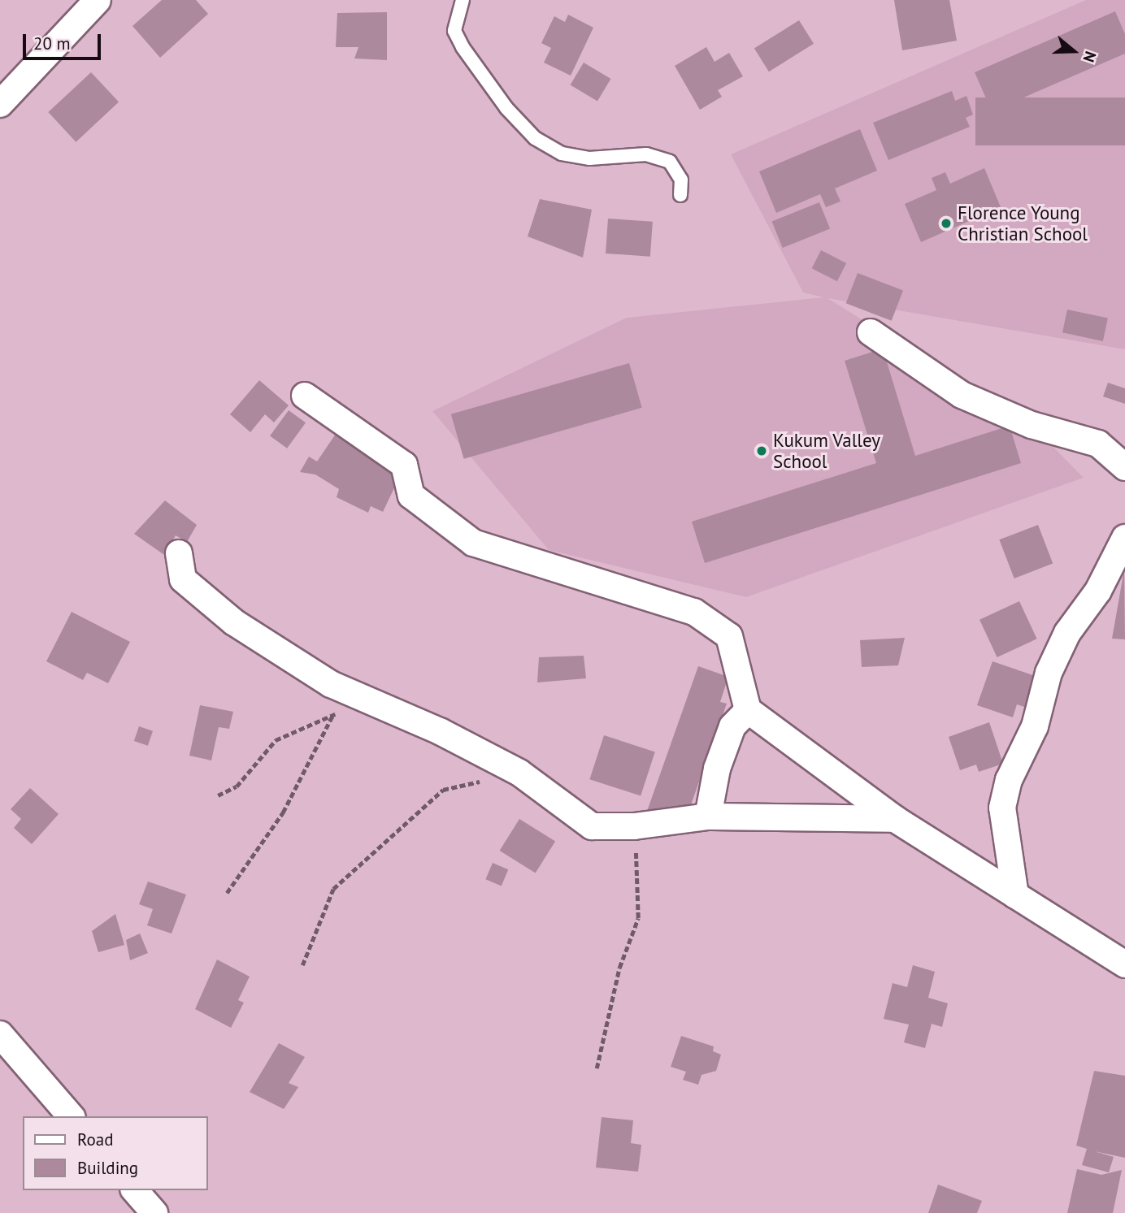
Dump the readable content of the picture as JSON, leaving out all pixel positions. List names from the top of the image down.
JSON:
{
  "places": ["Florence Young Christian School", "Kukum Valley School"],
  "legend": ["Road", "Building"],
  "scale_bar": "20 m",
  "north": "right"
}
